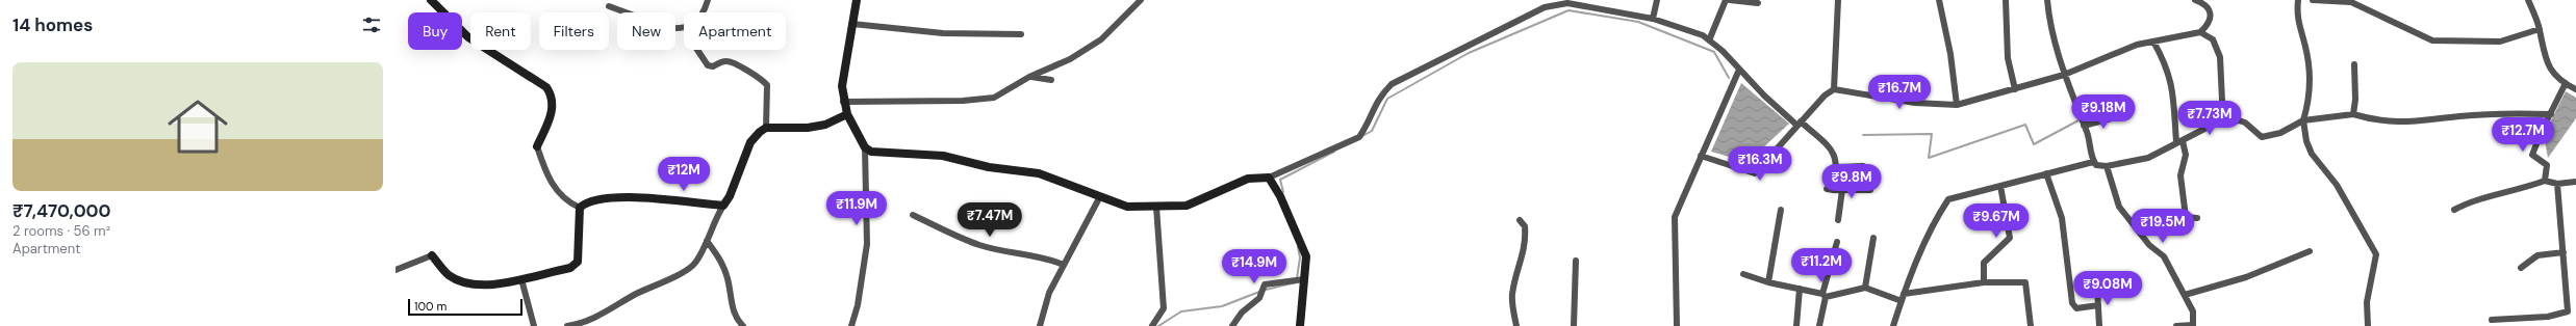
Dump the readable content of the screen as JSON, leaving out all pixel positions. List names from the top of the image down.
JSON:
{
  "scale_bar": "100 m",
  "page": {
    "heading": "14 homes",
    "chip": [
      "Buy",
      "Rent",
      "Filters",
      "New",
      "Apartment"
    ],
    "list": [
      {
        "name": "₹7,470,000",
        "note": "2 rooms · 56 m² · Apartment"
      }
    ],
    "price": [
      "₹16.7M",
      "₹9.18M",
      "₹7.73M",
      "₹12.7M",
      "₹16.3M",
      "₹12M",
      "₹9.8M",
      "₹11.9M",
      "₹7.47M",
      "₹9.67M",
      "₹19.5M",
      "₹11.2M",
      "₹14.9M",
      "₹9.08M"
    ],
    "scale": "100 m"
  }
}
